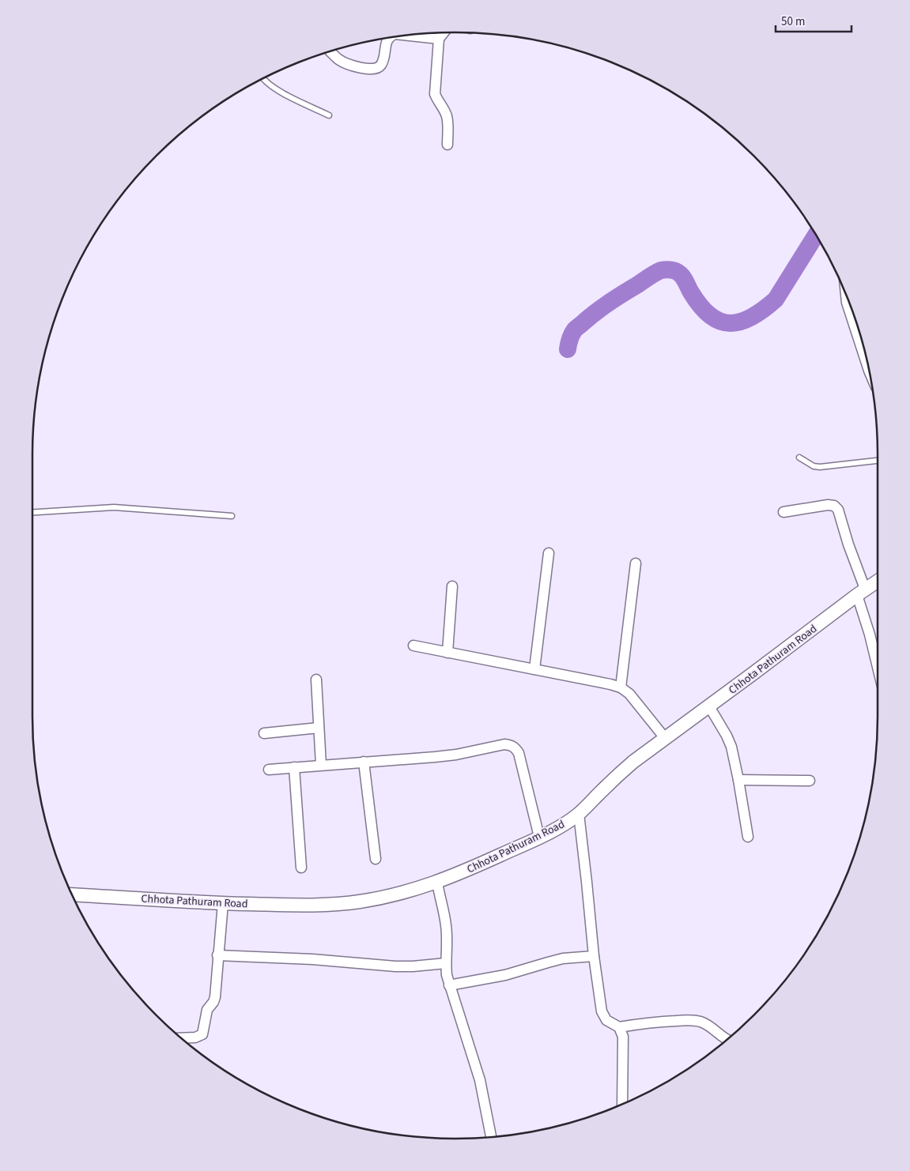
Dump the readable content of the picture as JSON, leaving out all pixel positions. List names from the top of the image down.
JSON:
{
  "streets": {
    "street": ["Chhota Pathuram Road"]
  },
  "scale_bar": "50 m"
}
